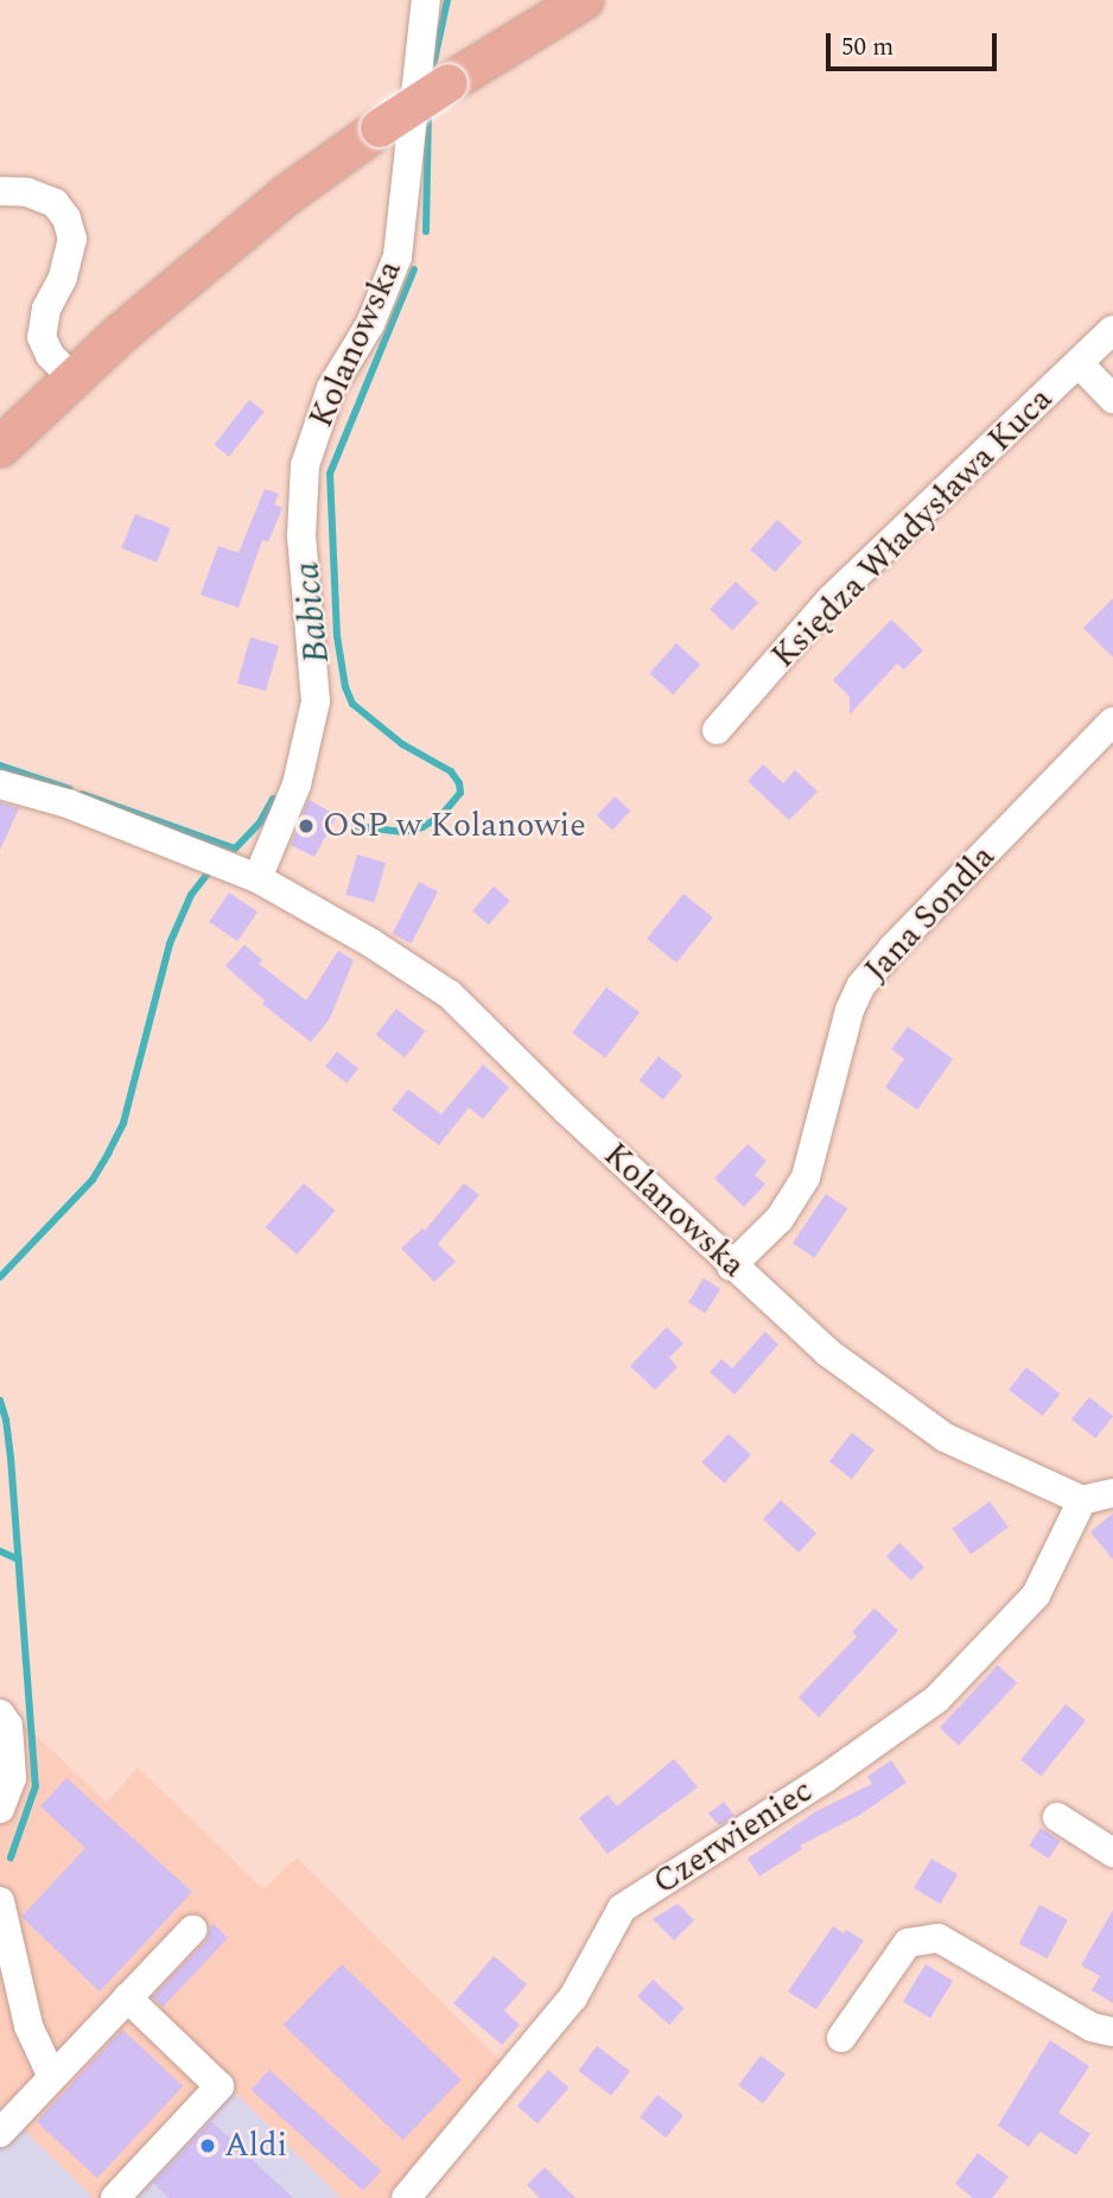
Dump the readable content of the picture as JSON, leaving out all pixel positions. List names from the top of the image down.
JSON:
{
  "streets": {
    "street": [
      "Kolanowska",
      "Księdza Władysława Kuca",
      "Jana Sondla",
      "Czerwieniec"
    ]
  },
  "crossings": [
    ["Kolanowska", "Jana Sondla"],
    ["Kolanowska", "Czerwieniec"]
  ],
  "water": ["Babica"],
  "places": ["OSP w Kolanowie", "Aldi"],
  "scale_bar": "50 m"
}
